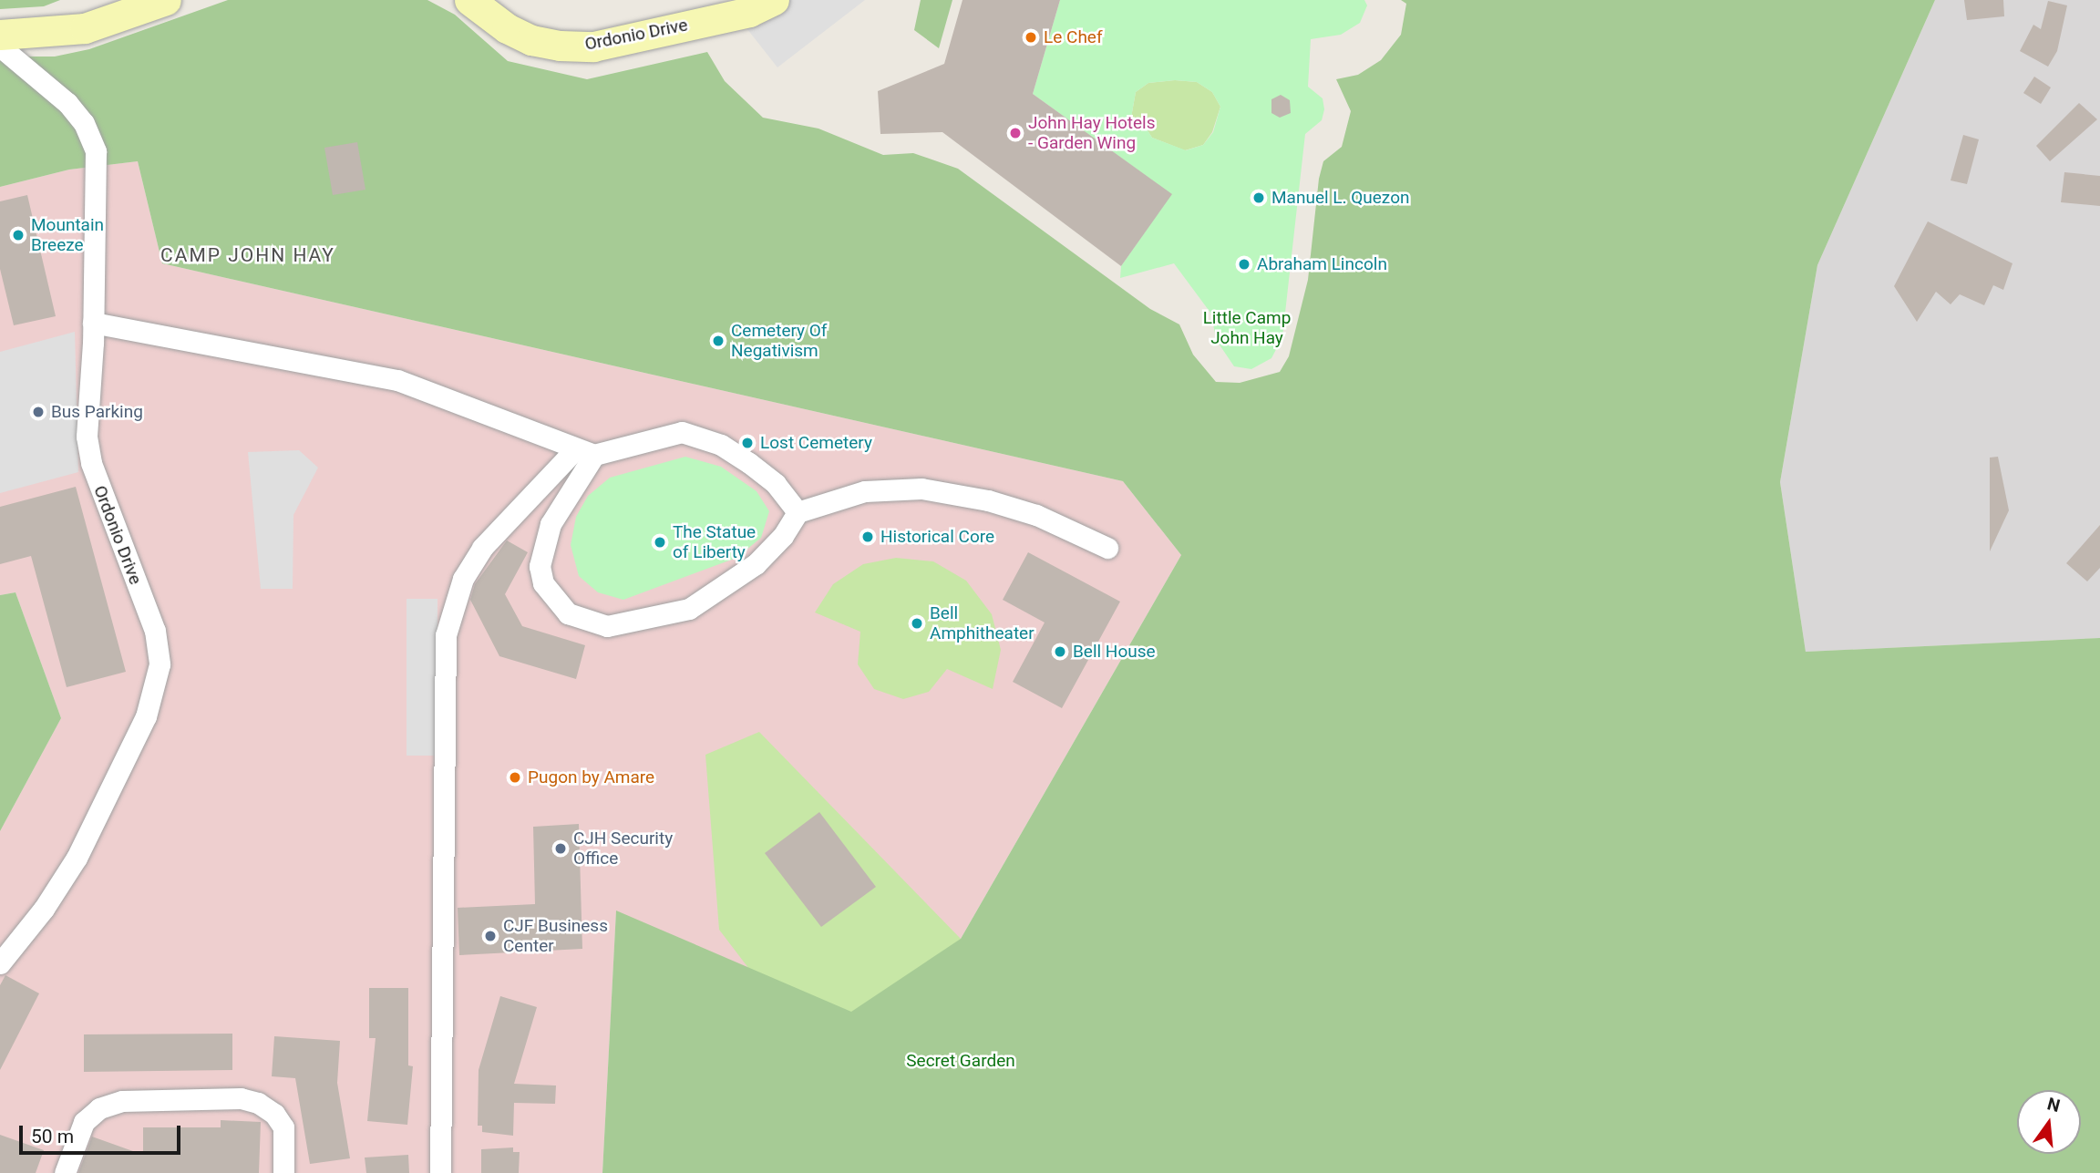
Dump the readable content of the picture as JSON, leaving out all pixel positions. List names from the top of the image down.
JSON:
{
  "streets": {
    "street": ["Ordonio Drive"]
  },
  "districts": ["CAMP JOHN HAY"],
  "parks": ["Little Camp John Hay", "Secret Garden"],
  "places": [
    "Le Chef",
    "John Hay Hotels - Garden Wing",
    "Manuel L. Quezon",
    "Mountain Breeze",
    "Abraham Lincoln",
    "Cemetery Of Negativism",
    "Bus Parking",
    "Lost Cemetery",
    "Historical Core",
    "The Statue of Liberty",
    "Bell Amphitheater",
    "Bell House",
    "Pugon by Amare",
    "CJH Security Office",
    "CJF Business Center"
  ],
  "scale_bar": "50 m",
  "north": "top"
}
